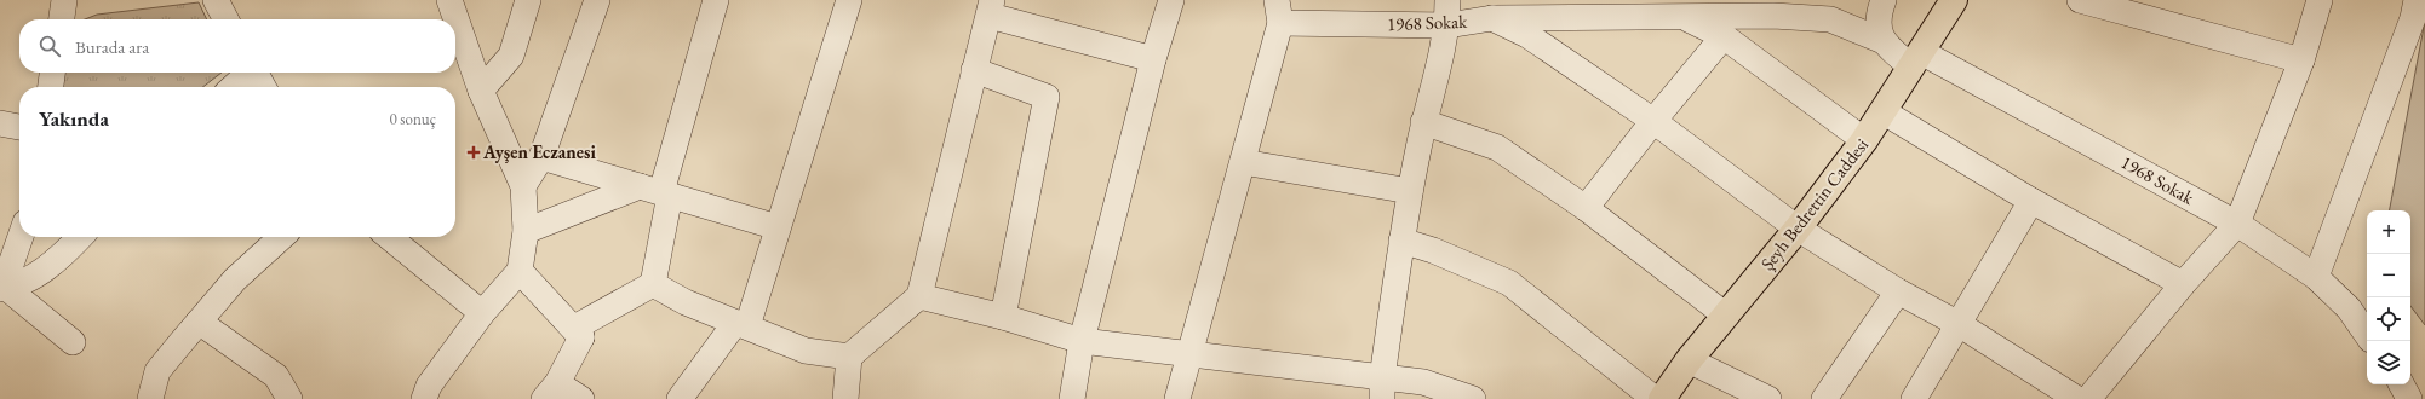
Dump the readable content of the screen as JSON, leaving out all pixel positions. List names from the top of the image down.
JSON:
{
  "streets": {
    "main road": ["Şeyh Bedrettin Caddesi"],
    "street": ["1968 Sokak"]
  },
  "crossings": [
    ["1968 Sokak", "Şeyh Bedrettin Caddesi"]
  ],
  "places": {
    "health": ["Ayşen Eczanesi"]
  },
  "page": {
    "search": "Burada ara",
    "heading": ["Yakında", "0 sonuç"],
    "map_buttons": ["+", "−"]
  }
}
